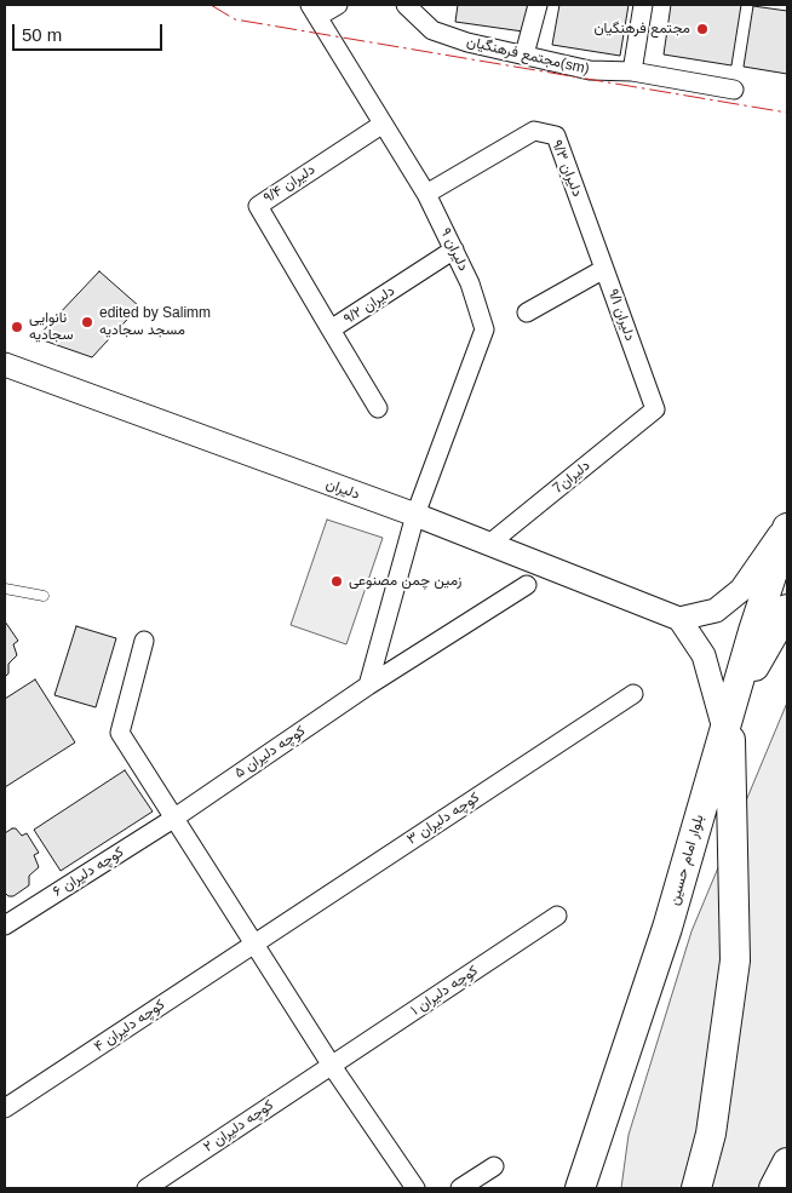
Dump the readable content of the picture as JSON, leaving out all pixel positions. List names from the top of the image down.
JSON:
{
  "streets": {
    "main road": ["بلوار امام حسین"],
    "street": [
      "مجتمع فرهنگیان(sm)",
      "دلیران ۹/۳",
      "دلیران ۹/۴",
      "دلیران ۹",
      "دلیران ۹/۲",
      "دلیران ۹/۱",
      "دلیران7",
      "دلیران",
      "کوچه دلیران ۵",
      "کوچه دلیران ۳",
      "کوچه دلیران ۶",
      "کوچه دلیران ۱",
      "کوچه دلیران ۴",
      "کوچه دلیران ۲"
    ]
  },
  "crossings": [
    ["دلیران ۹/۳", "دلیران ۹"],
    ["دلیران ۹/۳", "دلیران ۹/۱"],
    ["دلیران ۹/۴", "دلیران ۹"],
    ["دلیران ۹/۴", "دلیران ۹/۲"],
    ["دلیران ۹", "دلیران ۹/۲"],
    ["دلیران ۹", "دلیران"],
    ["دلیران ۹/۱", "دلیران7"],
    ["دلیران7", "دلیران"],
    ["کوچه دلیران ۵", "کوچه دلیران ۶"],
    ["کوچه دلیران ۳", "کوچه دلیران ۴"],
    ["کوچه دلیران ۱", "کوچه دلیران ۲"]
  ],
  "places": [
    "مجتمع فرهنگیان",
    "edited by Salimm مسجد سجادیه",
    "نانوایی سجادیه",
    "زمین چمن مصنوعی"
  ],
  "scale_bar": "50 m"
}
